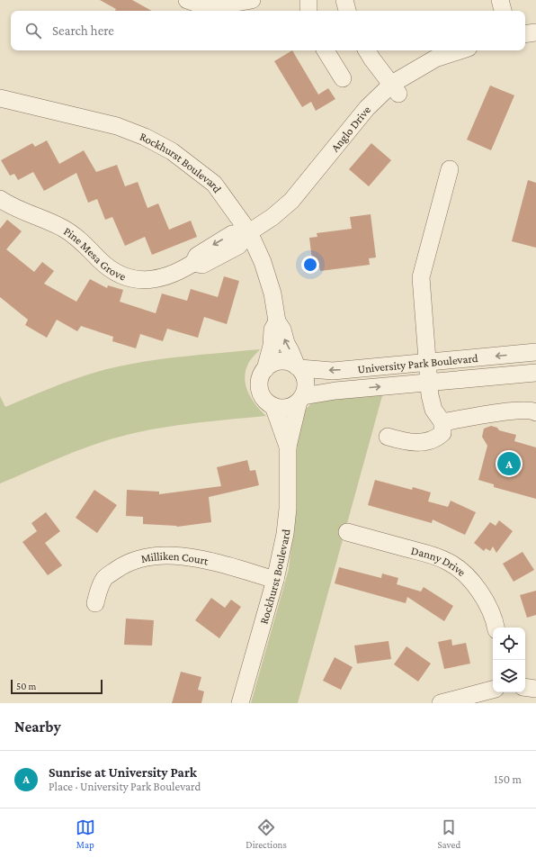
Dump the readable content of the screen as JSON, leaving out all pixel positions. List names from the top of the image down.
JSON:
{
  "streets": {
    "street": [
      "Anglo Drive",
      "Rockhurst Boulevard",
      "Pine Mesa Grove",
      "University Park Boulevard",
      "Milliken Court",
      "Danny Drive"
    ]
  },
  "crossings": [
    ["Anglo Drive", "Rockhurst Boulevard"],
    ["Anglo Drive", "Pine Mesa Grove"],
    ["Rockhurst Boulevard", "Pine Mesa Grove"],
    ["Rockhurst Boulevard", "University Park Boulevard"],
    ["Rockhurst Boulevard", "Milliken Court"]
  ],
  "scale_bar": "50 m",
  "page": {
    "search": "Search here",
    "pins": "A",
    "scale": "50 m",
    "heading": "Nearby",
    "list": [
      {
        "mark": "A",
        "name": "Sunrise at University Park",
        "note": "Place · University Park Boulevard",
        "value": "150 m"
      }
    ],
    "nav": ["Map", "Directions", "Saved"]
  }
}
